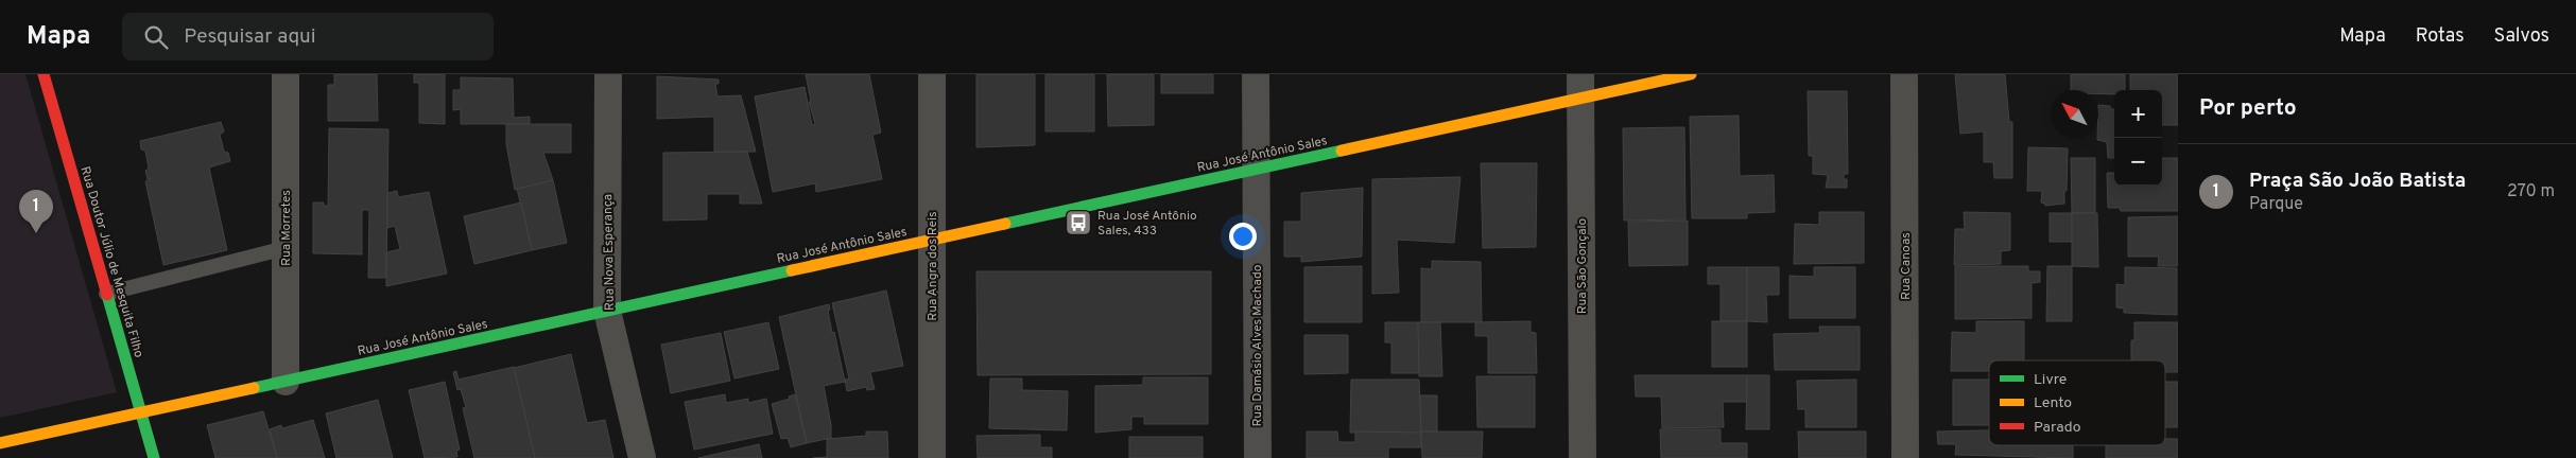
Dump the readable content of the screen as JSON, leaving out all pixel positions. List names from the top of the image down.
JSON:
{
  "streets": {
    "street": [
      "Rua José Antônio Sales",
      "Rua Morretes",
      "Rua Nova Esperança",
      "Rua Doutor Júlio de Mesquita Filho",
      "Rua Angra dos Reis",
      "Rua São Gonçalo",
      "Rua Canoas",
      "Rua Damásio Alves Machado"
    ]
  },
  "crossings": [
    ["Rua José Antônio Sales", "Rua Morretes"],
    ["Rua José Antônio Sales", "Rua Nova Esperança"],
    ["Rua José Antônio Sales", "Rua Doutor Júlio de Mesquita Filho"],
    ["Rua José Antônio Sales", "Rua Angra dos Reis"],
    ["Rua José Antônio Sales", "Rua São Gonçalo"],
    ["Rua José Antônio Sales", "Rua Damásio Alves Machado"]
  ],
  "places": {
    "bus stop": ["Rua José Antônio Sales, 433"]
  },
  "legend": ["Livre", "Lento", "Parado"],
  "north": "top left",
  "page": {
    "header": "Mapa",
    "search": "Pesquisar aqui",
    "nav": ["Mapa", "Rotas", "Salvos"],
    "heading": "Por perto",
    "map_buttons": ["+", "−"],
    "list": [
      {
        "mark": "1",
        "name": "Praça São João Batista",
        "note": "Parque",
        "value": "270 m"
      }
    ],
    "pins": "1"
  }
}
